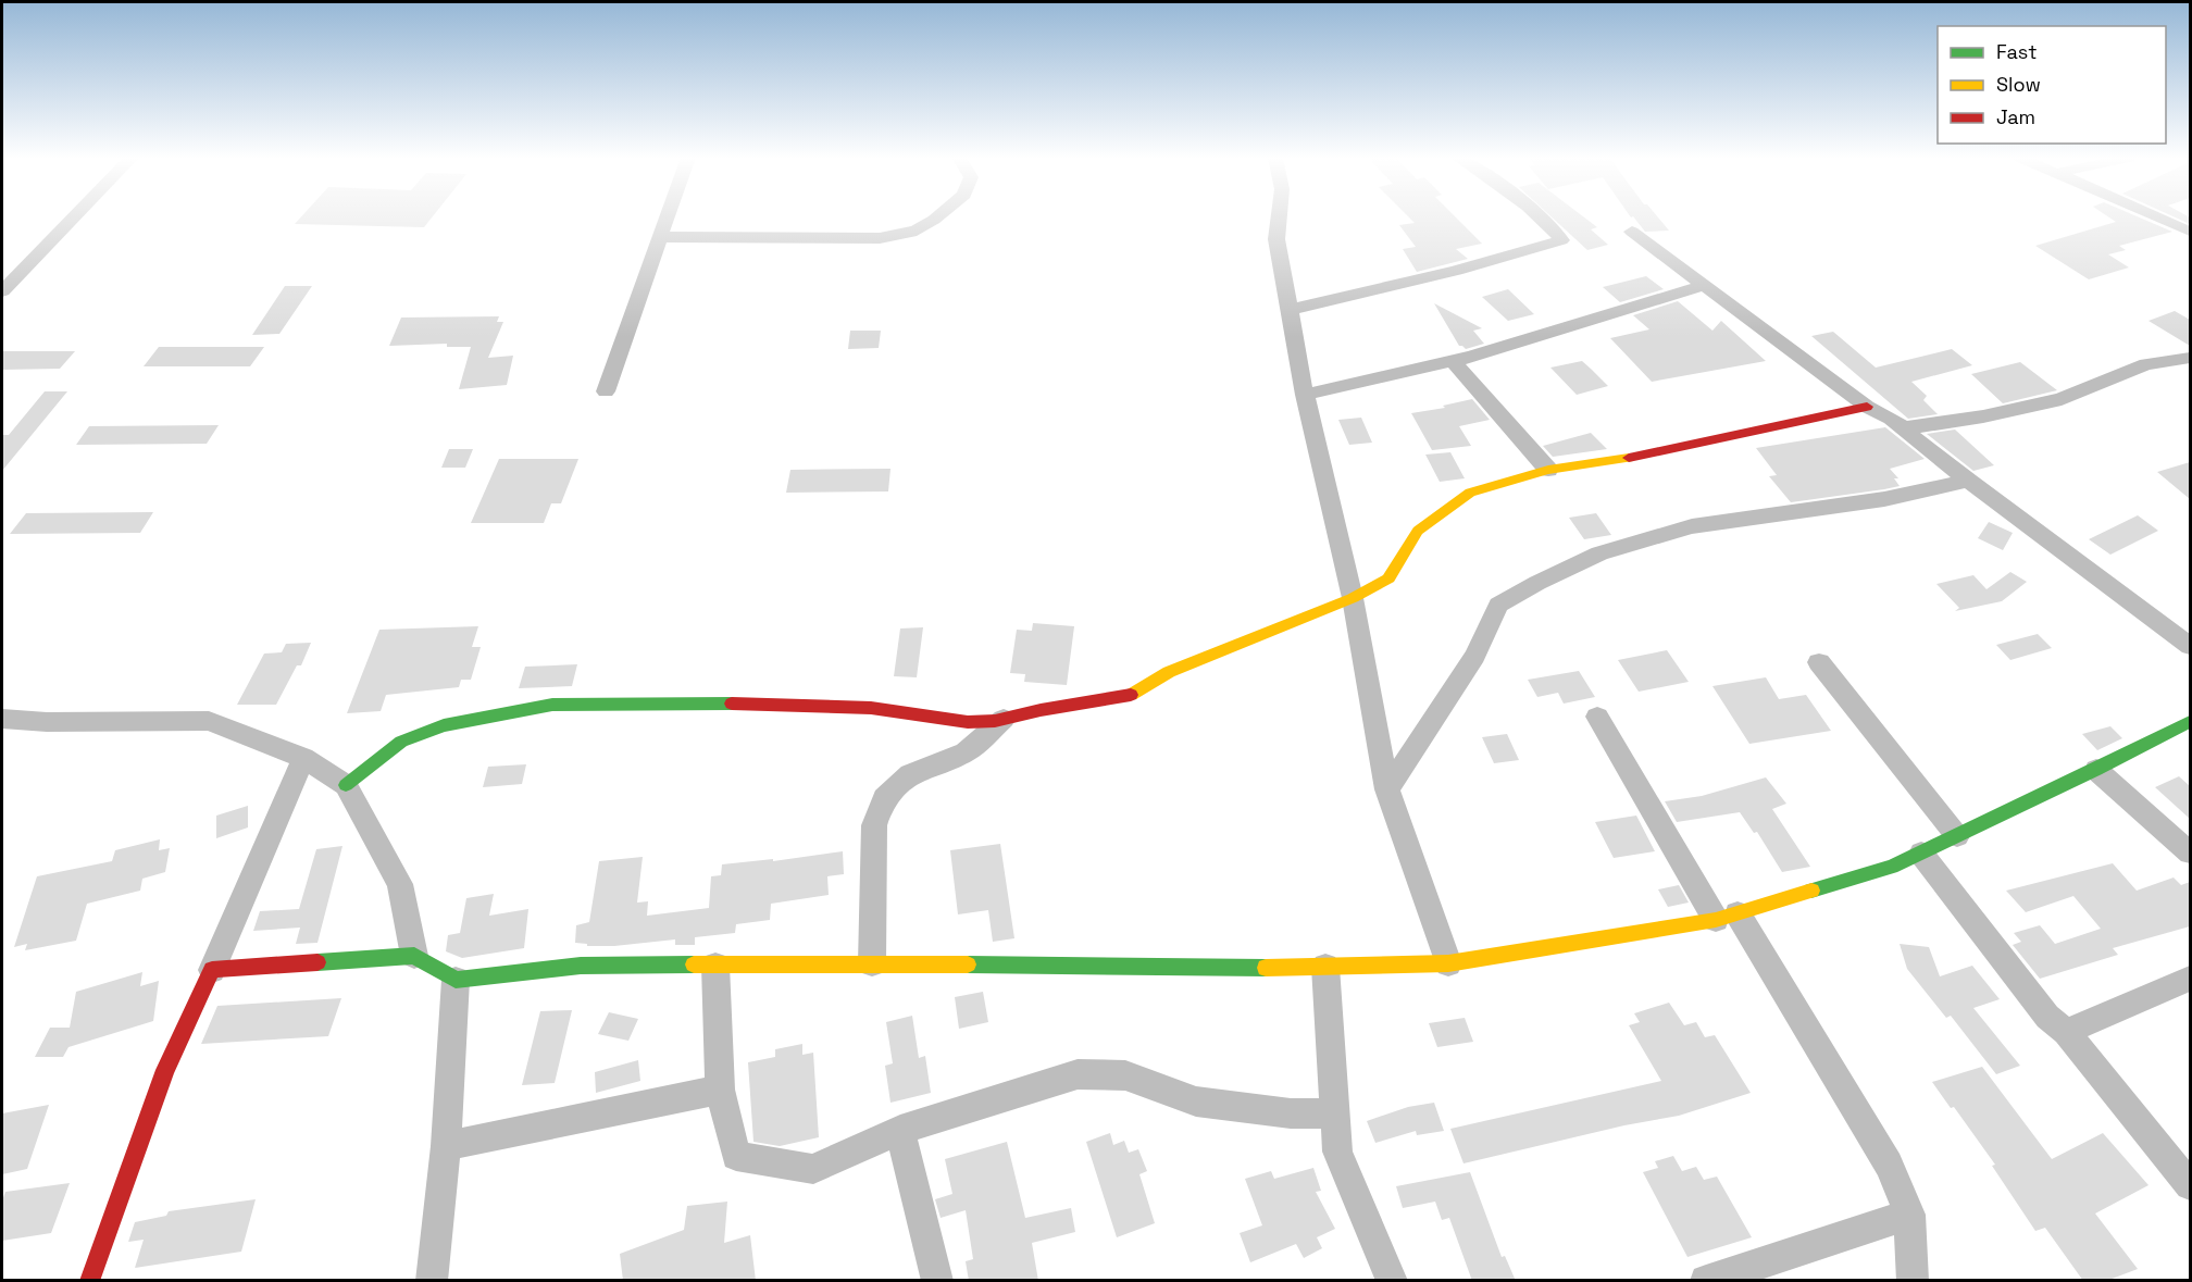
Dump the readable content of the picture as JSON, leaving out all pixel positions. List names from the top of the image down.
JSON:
{
  "legend": ["Fast", "Slow", "Jam"]
}
